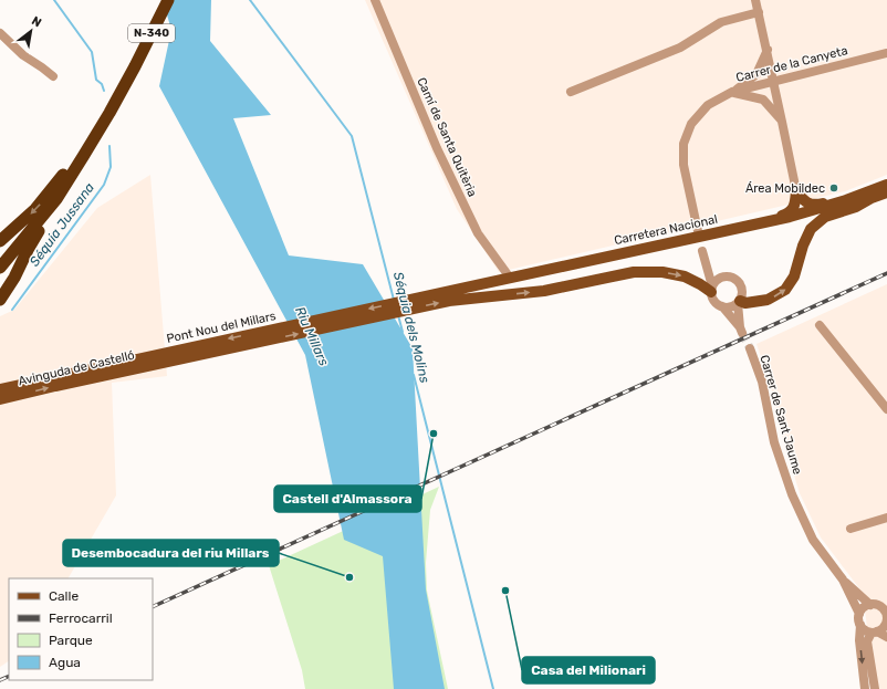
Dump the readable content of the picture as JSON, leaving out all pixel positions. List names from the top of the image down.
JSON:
{
  "streets": {
    "highway": ["N-340"],
    "main road": ["Carretera Nacional", "Pont Nou del Millars", "Avinguda de Castelló"],
    "street": ["Carrer de la Canyeta", "Camí de Santa Quitèria", "Carrer de Sant Jaume"]
  },
  "crossings": [
    ["Camí de Santa Quitèria", "Carretera Nacional"],
    ["Carretera Nacional", "Pont Nou del Millars"],
    ["Pont Nou del Millars", "Avinguda de Castelló"]
  ],
  "water": ["Séquia Jussana", "Séquia dels Molins", "Riu Millars"],
  "places": [
    "Área Mobildec",
    "Castell d'Almassora",
    "Desembocadura del riu Millars",
    "Casa del Milionari"
  ],
  "legend": [
    "Calle",
    "Ferrocarril",
    "Parque",
    "Agua"
  ],
  "north": "top right"
}
